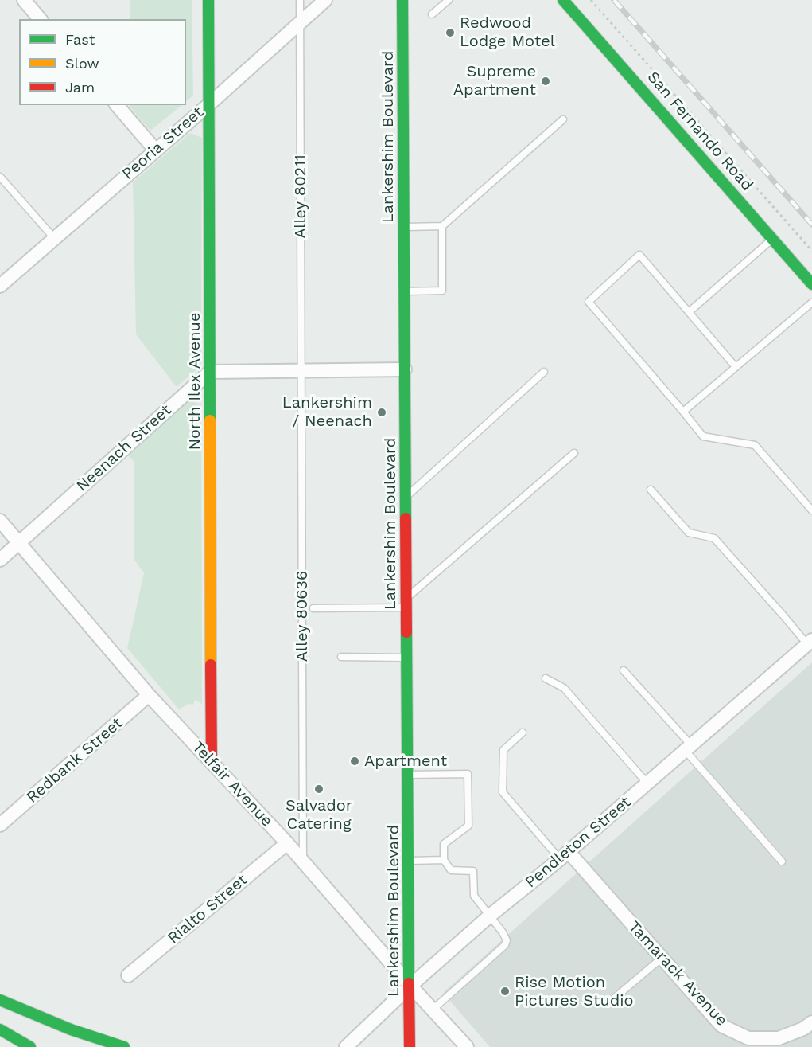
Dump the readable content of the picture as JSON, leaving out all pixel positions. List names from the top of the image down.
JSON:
{
  "streets": {
    "main road": ["San Fernando Road", "Lankershim Boulevard", "North Ilex Avenue"],
    "street": [
      "Peoria Street",
      "Neenach Street",
      "Redbank Street",
      "Telfair Avenue",
      "Pendleton Street",
      "Rialto Street",
      "Tamarack Avenue"
    ],
    "lane": ["Alley 80211", "Alley 80636"]
  },
  "crossings": [
    ["Lankershim Boulevard", "Telfair Avenue"],
    ["Lankershim Boulevard", "Pendleton Street"],
    ["Peoria Street", "Alley 80211"],
    ["Peoria Street", "North Ilex Avenue"],
    ["Alley 80211", "Alley 80636"],
    ["North Ilex Avenue", "Neenach Street"],
    ["North Ilex Avenue", "Telfair Avenue"],
    ["Neenach Street", "Telfair Avenue"],
    ["Alley 80636", "Telfair Avenue"],
    ["Redbank Street", "Telfair Avenue"],
    ["Telfair Avenue", "Pendleton Street"],
    ["Telfair Avenue", "Rialto Street"],
    ["Pendleton Street", "Tamarack Avenue"]
  ],
  "places": [
    "Redwood Lodge Motel",
    "Supreme Apartment",
    "Lankershim / Neenach",
    "Apartment",
    "Salvador Catering",
    "Rise Motion Pictures Studio"
  ],
  "legend": ["Fast", "Slow", "Jam"]
}
